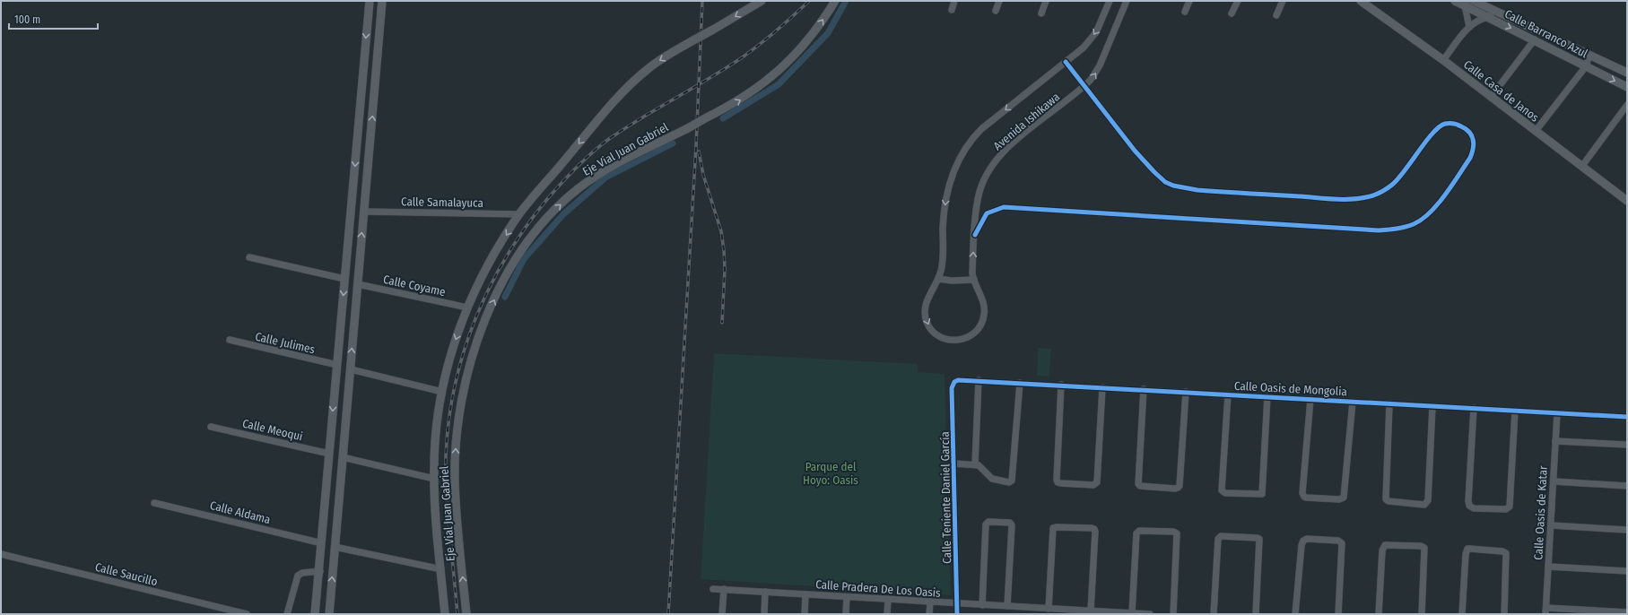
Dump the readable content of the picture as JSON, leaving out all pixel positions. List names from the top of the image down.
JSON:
{
  "streets": {
    "main road": ["Calle Barranco Azul", "Calle Casa de Janos", "Eje Vial Juan Gabriel"],
    "street": [
      "Avenida Ishikawa",
      "Calle Samalayuca",
      "Calle Coyame",
      "Calle Julimes",
      "Calle Oasis de Mongolia",
      "Calle Meoqui",
      "Calle Teniente Daniel García",
      "Calle Aldama",
      "Calle Oasis de Katar",
      "Calle Saucillo",
      "Calle Pradera De Los Oasis"
    ]
  },
  "crossings": [
    ["Eje Vial Juan Gabriel", "Calle Samalayuca"],
    ["Eje Vial Juan Gabriel", "Calle Coyame"],
    ["Calle Oasis de Mongolia", "Calle Teniente Daniel García"],
    ["Calle Oasis de Mongolia", "Calle Oasis de Katar"],
    ["Calle Teniente Daniel García", "Calle Pradera De Los Oasis"]
  ],
  "parks": ["Parque del Hoyo: Oasis"],
  "scale_bar": "100 m"
}
